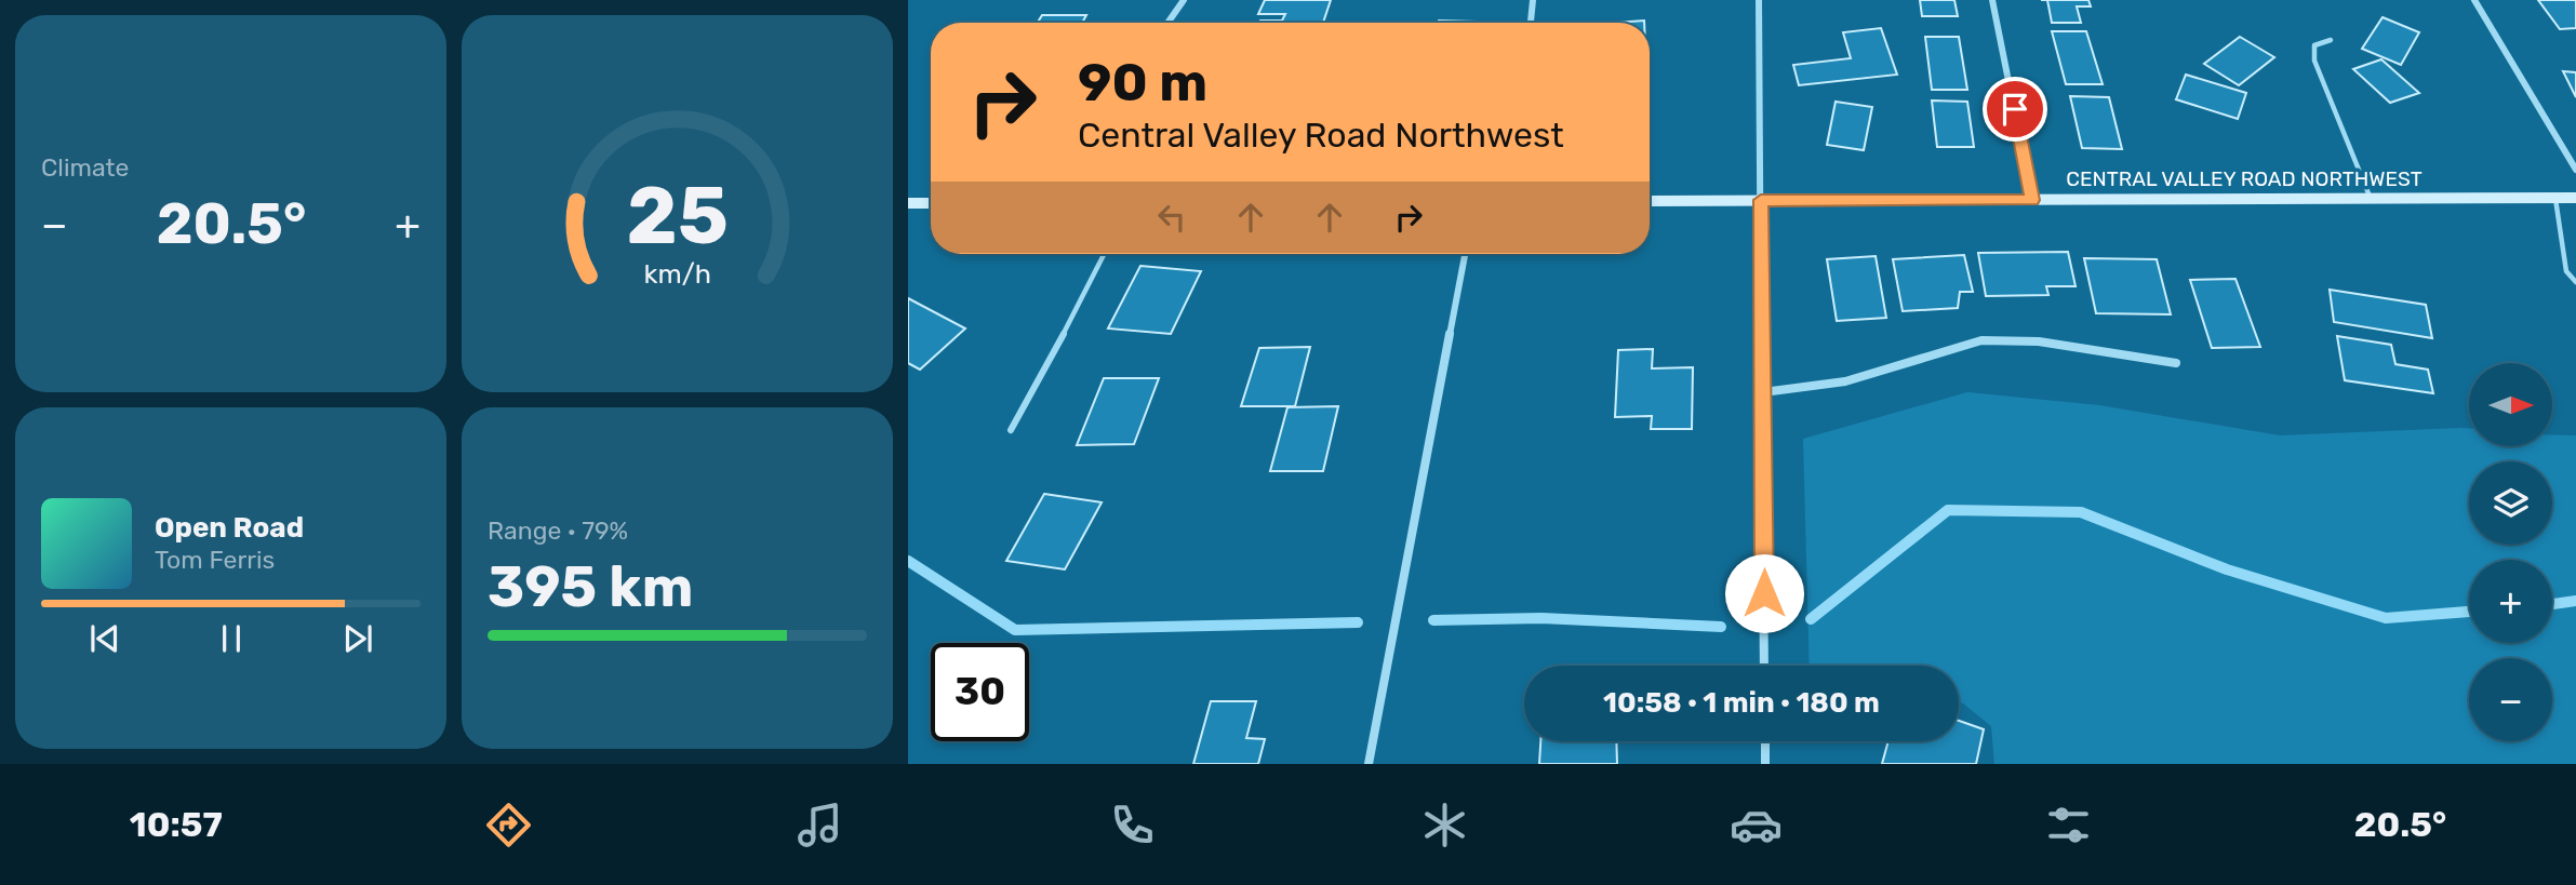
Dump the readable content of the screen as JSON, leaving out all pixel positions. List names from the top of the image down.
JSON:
{
  "streets": {
    "main road": ["CENTRAL VALLEY ROAD NORTHWEST"]
  },
  "north": "right",
  "page": {
    "tile": [
      "Climate",
      ["Range · 79%", "395 km"]
    ],
    "turn": ["90 m", "Central Valley Road Northwest"],
    "heat": ["−", "20.5°", "+"],
    "map_buttons": ["+", "−"],
    "song": ["Open Road", "Tom Ferris"],
    "limit": "30",
    "trip": "10:58 · 1 min · 180 m",
    "tabs": ["10:57", "20.5°"],
    "gauge": ["25", "km/h"]
  }
}
